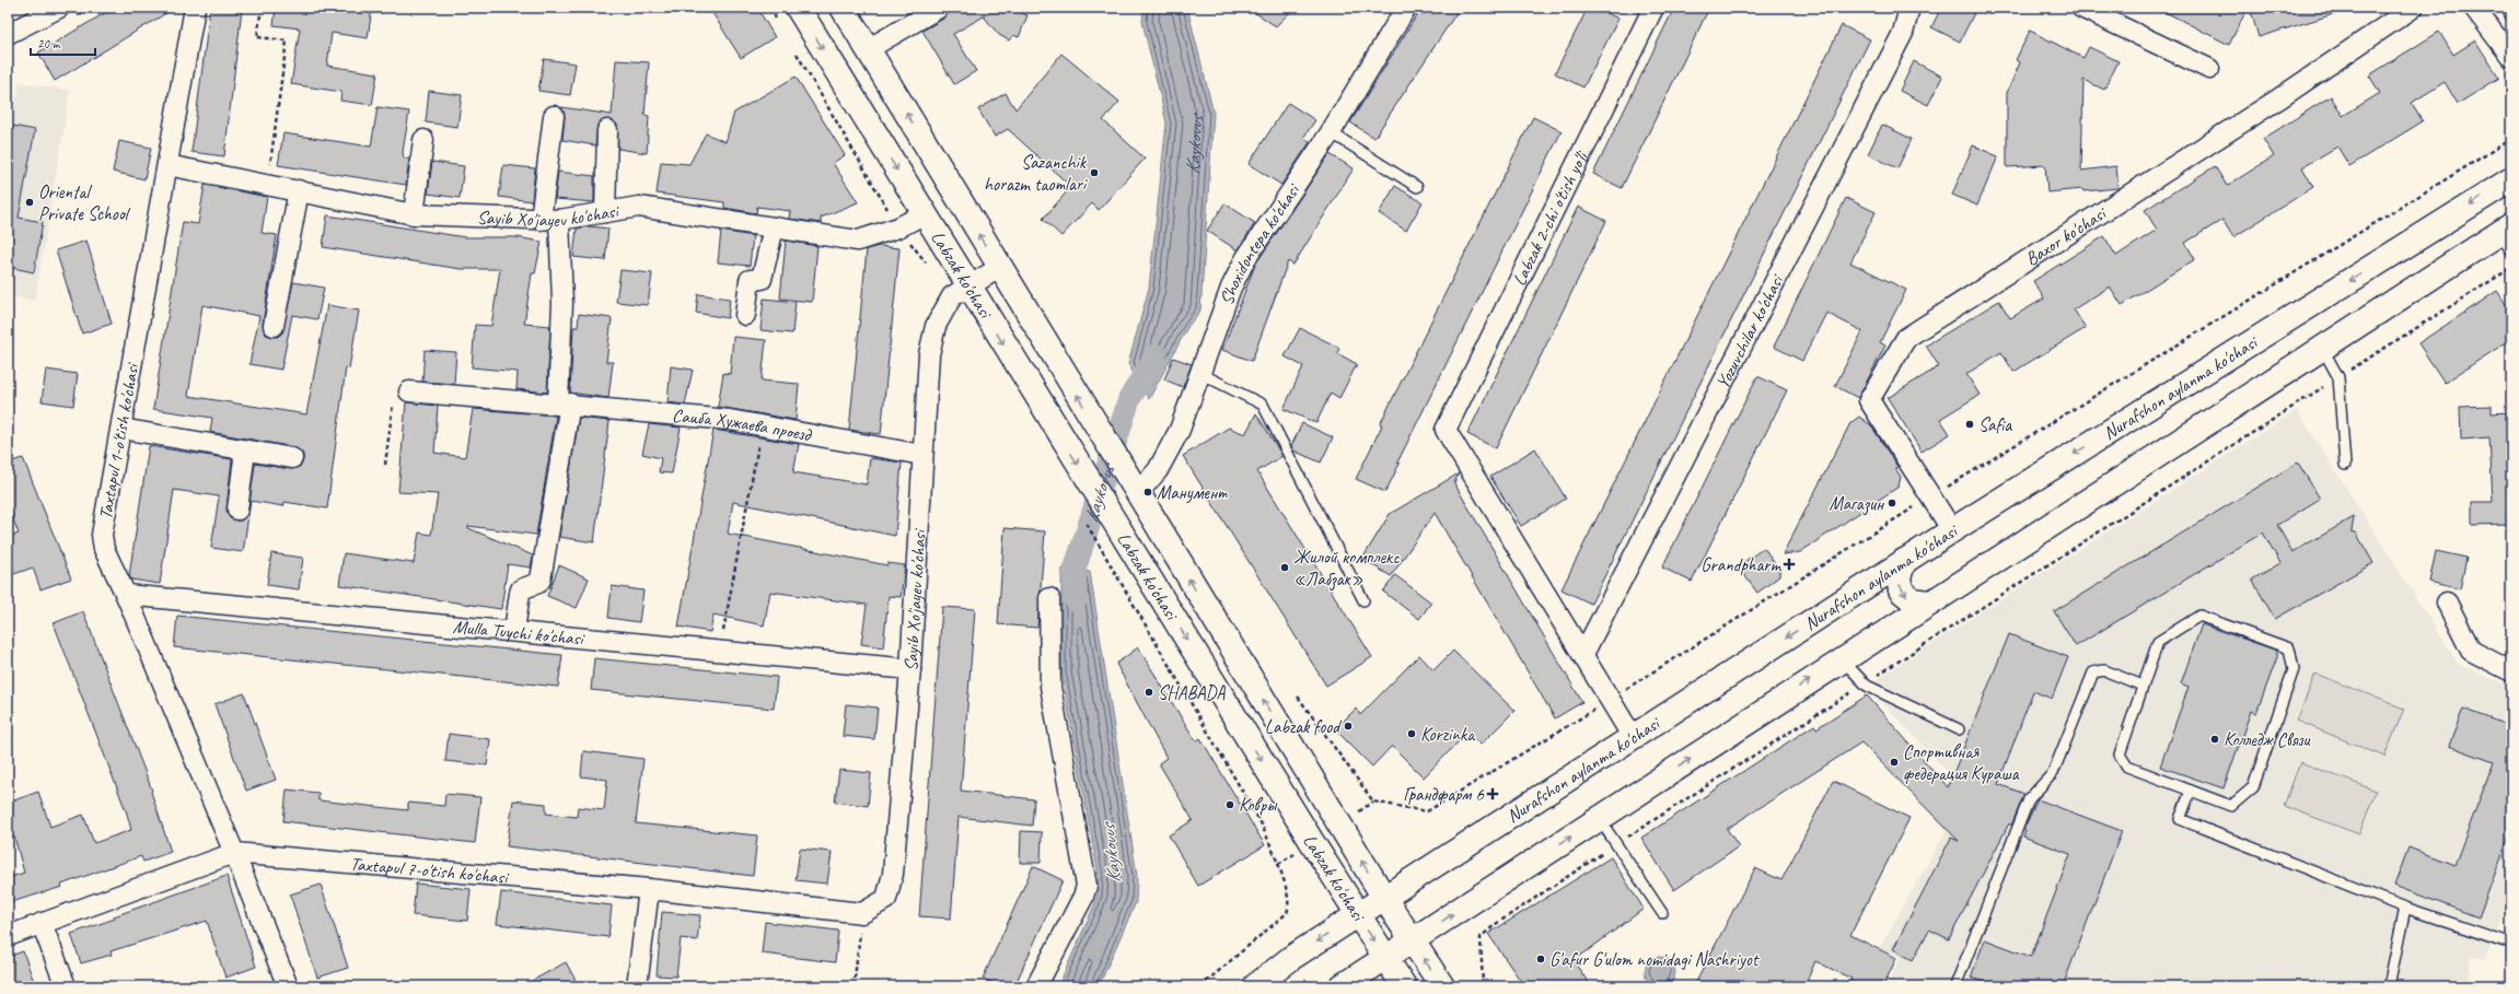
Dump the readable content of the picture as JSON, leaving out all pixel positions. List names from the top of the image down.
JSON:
{
  "streets": {
    "main road": ["Labzak ko'chasi", "Nurafshon aylanma ko'chasi"],
    "street": [
      "Sayib Xo'jayev ko'chasi",
      "Labzak 2-chi o'tish yo'li",
      "Baxor ko'chasi",
      "Shoxidontepa ko'chasi",
      "Yozuvchilar ko'chasi",
      "Саиба Хужаева проезд",
      "Taxtapul 1-o'tish ko'chasi",
      "Mulla Tuychi ko'chasi",
      "Taxtapul 7-o'tish ko'chasi"
    ]
  },
  "crossings": [
    ["Sayib Xo'jayev ko'chasi", "Labzak ko'chasi"],
    ["Sayib Xo'jayev ko'chasi", "Саиба Хужаева проезд"],
    ["Sayib Xo'jayev ko'chasi", "Taxtapul 1-o'tish ko'chasi"],
    ["Sayib Xo'jayev ko'chasi", "Mulla Tuychi ko'chasi"],
    ["Sayib Xo'jayev ko'chasi", "Taxtapul 7-o'tish ko'chasi"],
    ["Labzak 2-chi o'tish yo'li", "Yozuvchilar ko'chasi"],
    ["Baxor ko'chasi", "Nurafshon aylanma ko'chasi"],
    ["Shoxidontepa ko'chasi", "Labzak ko'chasi"],
    ["Labzak ko'chasi", "Nurafshon aylanma ko'chasi"],
    ["Taxtapul 1-o'tish ko'chasi", "Mulla Tuychi ko'chasi"],
    ["Taxtapul 1-o'tish ko'chasi", "Taxtapul 7-o'tish ko'chasi"]
  ],
  "water": ["Kaykovus"],
  "places": {
    "other": [
      "Sazanchik horazm taomlari",
      "Oriental Private School",
      "Safia",
      "Манумент",
      "Магазин",
      "Жилой комплекс «Лабзак»",
      "SHABADA",
      "Labzak food",
      "Korzinka",
      "Колледж Связи",
      "Спортивная федерация Кураша",
      "Ковры",
      "G'afur G'ulom nomidagi Nashriyot"
    ],
    "health": ["Grandpharm", "Грандфарм 6"]
  },
  "scale_bar": "20 m"
}
